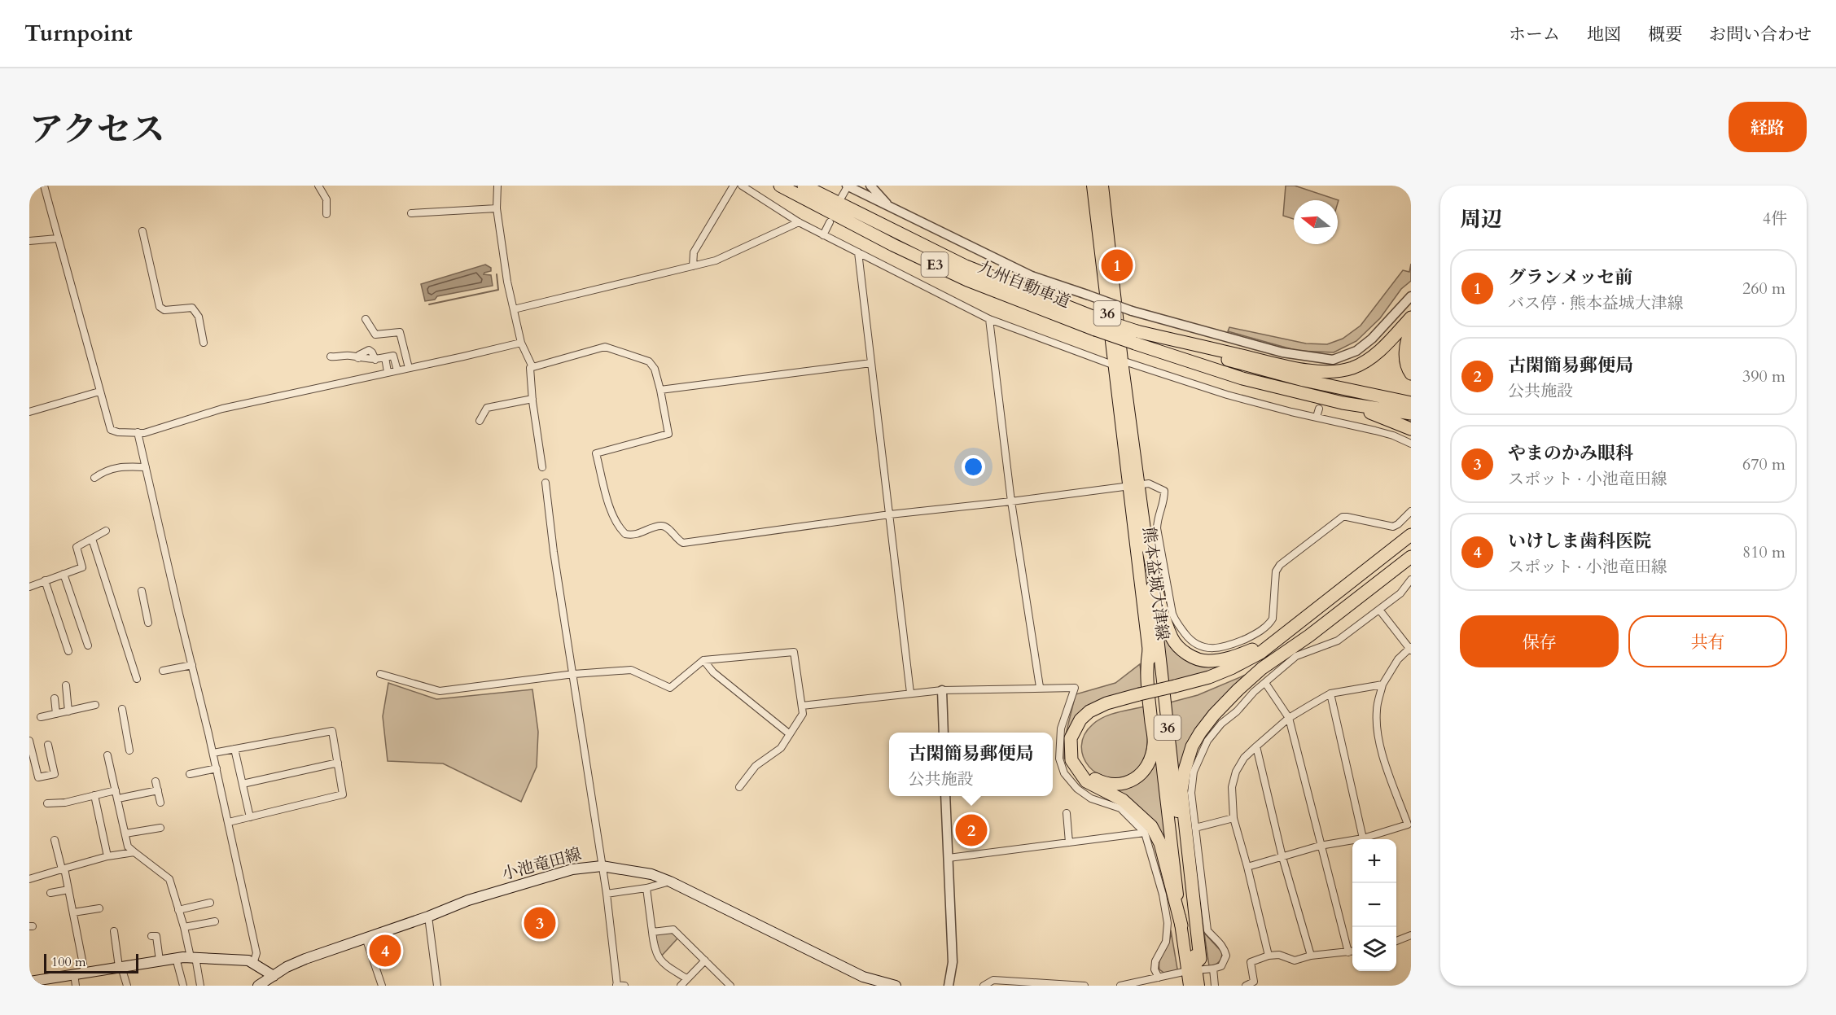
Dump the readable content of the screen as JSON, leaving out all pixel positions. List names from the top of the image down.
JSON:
{
  "streets": {
    "highway": ["E3", "九州自動車道"],
    "main road": ["36", "熊本益城大津線", "小池竜田線"]
  },
  "scale_bar": "100 m",
  "north": "left",
  "page": {
    "header": "Turnpoint",
    "nav": [
      "ホーム",
      "地図",
      "概要",
      "お問い合わせ"
    ],
    "title": "アクセス",
    "buttons": [
      "経路",
      ["保存", "共有"]
    ],
    "heading": ["周辺", "4件"],
    "pins": [
      "1",
      "2",
      "3",
      "4"
    ],
    "list": [
      {
        "mark": "1",
        "name": "グランメッセ前",
        "note": "バス停 · 熊本益城大津線",
        "value": "260 m"
      },
      {
        "mark": "2",
        "name": "古閑簡易郵便局",
        "note": "公共施設",
        "value": "390 m"
      },
      {
        "mark": "3",
        "name": "やまのかみ眼科",
        "note": "スポット · 小池竜田線",
        "value": "670 m"
      },
      {
        "mark": "4",
        "name": "いけしま歯科医院",
        "note": "スポット · 小池竜田線",
        "value": "810 m"
      }
    ],
    "popup": ["古閑簡易郵便局", "公共施設"],
    "map_buttons": ["+", "−"],
    "scale": "100 m"
  }
}
